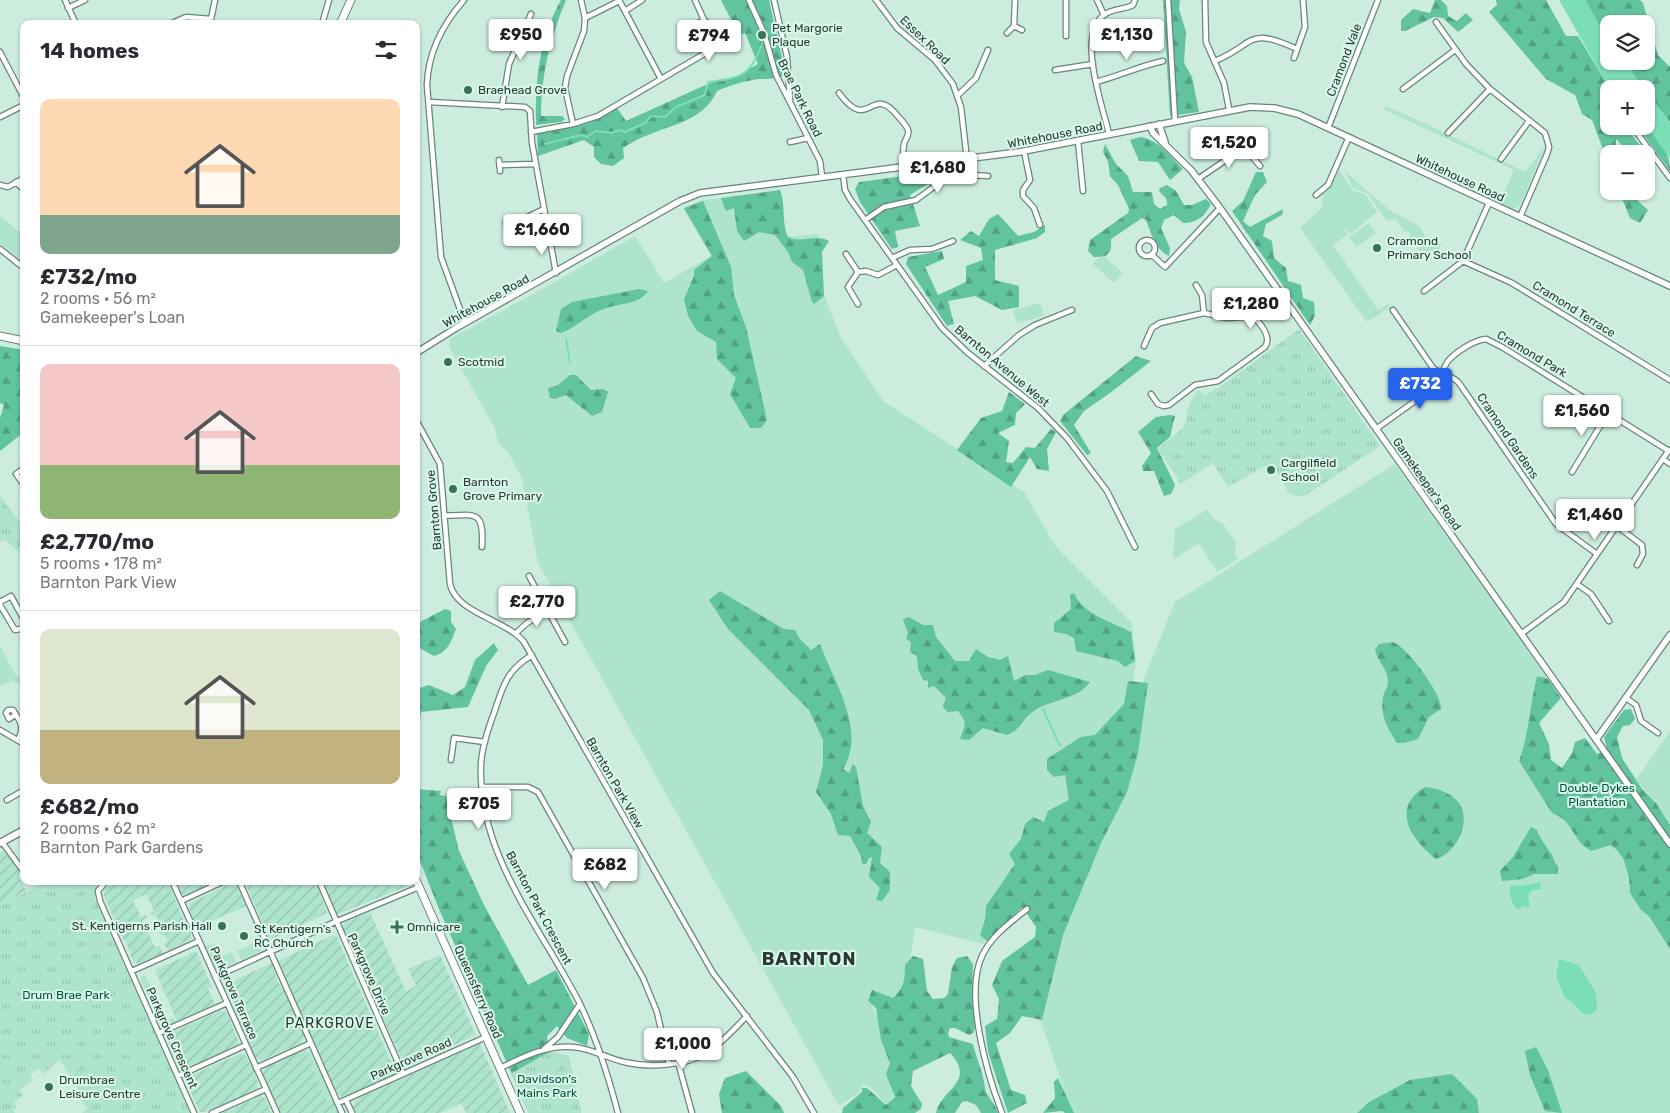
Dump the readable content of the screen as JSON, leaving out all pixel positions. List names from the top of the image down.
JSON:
{
  "streets": {
    "main road": ["Queensferry Road"],
    "street": [
      "Essex Road",
      "Cramond Vale",
      "Brae Park Road",
      "Whitehouse Road",
      "Cramond Terrace",
      "Cramond Park",
      "Barnton Avenue West",
      "Cramond Gardens",
      "Gamekeeper's Road",
      "Barnton Grove",
      "Barnton Park View",
      "Barnton Park Crescent",
      "Parkgrove Drive",
      "Parkgrove Terrace",
      "Parkgrove Crescent",
      "Parkgrove Road"
    ]
  },
  "crossings": [
    ["Essex Road", "Whitehouse Road"],
    ["Cramond Vale", "Whitehouse Road"],
    ["Brae Park Road", "Whitehouse Road"],
    ["Whitehouse Road", "Barnton Avenue West"],
    ["Whitehouse Road", "Gamekeeper's Road"],
    ["Cramond Park", "Cramond Gardens"],
    ["Cramond Park", "Gamekeeper's Road"],
    ["Barnton Grove", "Barnton Park View"],
    ["Barnton Park View", "Barnton Park Crescent"],
    ["Parkgrove Drive", "Parkgrove Road"],
    ["Queensferry Road", "Parkgrove Road"]
  ],
  "districts": ["BARNTON", "PARKGROVE"],
  "parks": ["Double Dykes Plantation", "Drum Brae Park", "Davidson's Mains Park"],
  "places": {
    "other": [
      "Pet Margorie Plaque",
      "Braehead Grove",
      "Cramond Primary School",
      "Scotmid",
      "Cargilfield School",
      "Barnton Grove Primary",
      "St. Kentigerns Parish Hall",
      "St Kentigern’s RC Church",
      "Drumbrae Leisure Centre"
    ],
    "health": ["Omnicare"]
  },
  "page": {
    "map_buttons": ["+", "−"],
    "price": [
      "£950",
      "£1,130",
      "£794",
      "£1,520",
      "£1,680",
      "£1,660",
      "£1,280",
      "£732",
      "£1,560",
      "£1,460",
      "£2,770",
      "£705",
      "£682",
      "£1,000"
    ],
    "heading": "14 homes",
    "list": [
      {
        "name": "£732/mo",
        "note": "2 rooms · 56 m² · Gamekeeper's Loan"
      },
      {
        "name": "£2,770/mo",
        "note": "5 rooms · 178 m² · Barnton Park View"
      },
      {
        "name": "£682/mo",
        "note": "2 rooms · 62 m² · Barnton Park Gardens"
      }
    ]
  }
}
